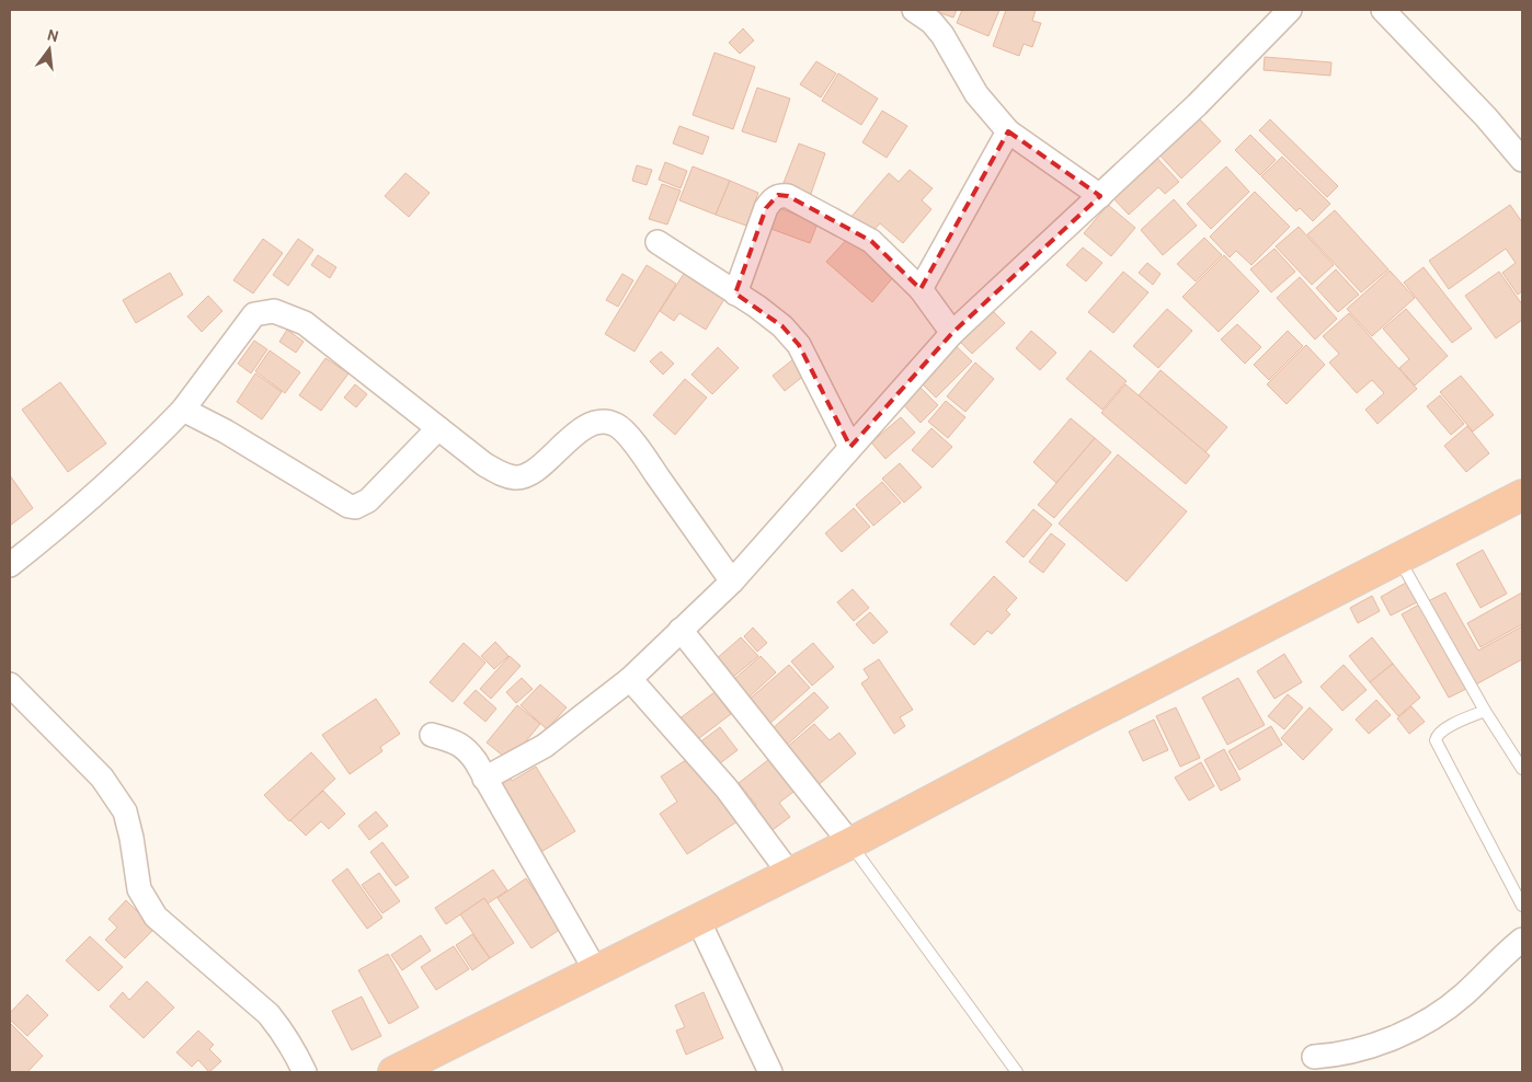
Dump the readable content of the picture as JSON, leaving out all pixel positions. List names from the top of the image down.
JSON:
{
  "north": "top"
}
